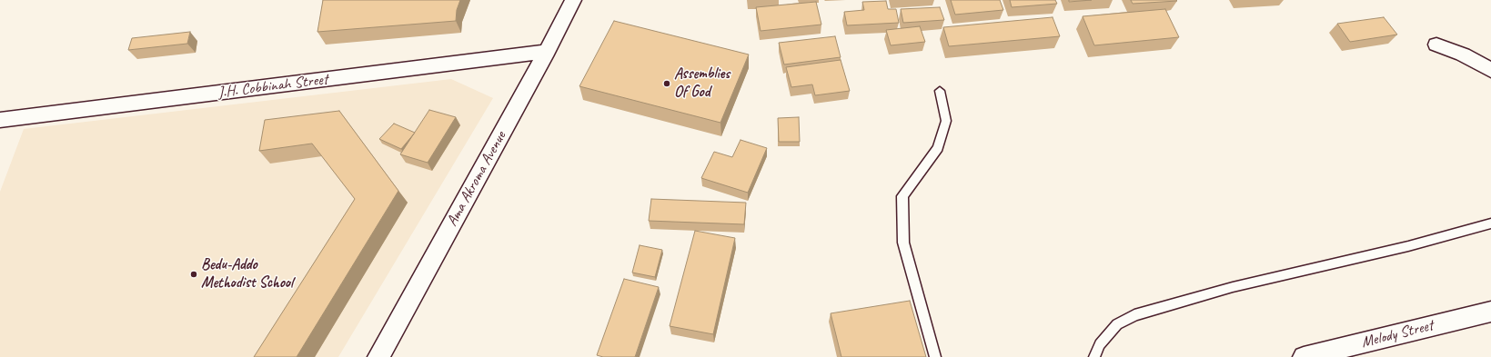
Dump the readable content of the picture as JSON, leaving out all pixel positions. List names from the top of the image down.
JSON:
{
  "streets": {
    "street": ["J.H. Cobbinah Street", "Ama Akroma Avenue", "Melody Street"]
  },
  "crossings": [
    ["J.H. Cobbinah Street", "Ama Akroma Avenue"]
  ],
  "places": ["Assemblies Of God", "Bedu-Addo Methodist School"]
}
